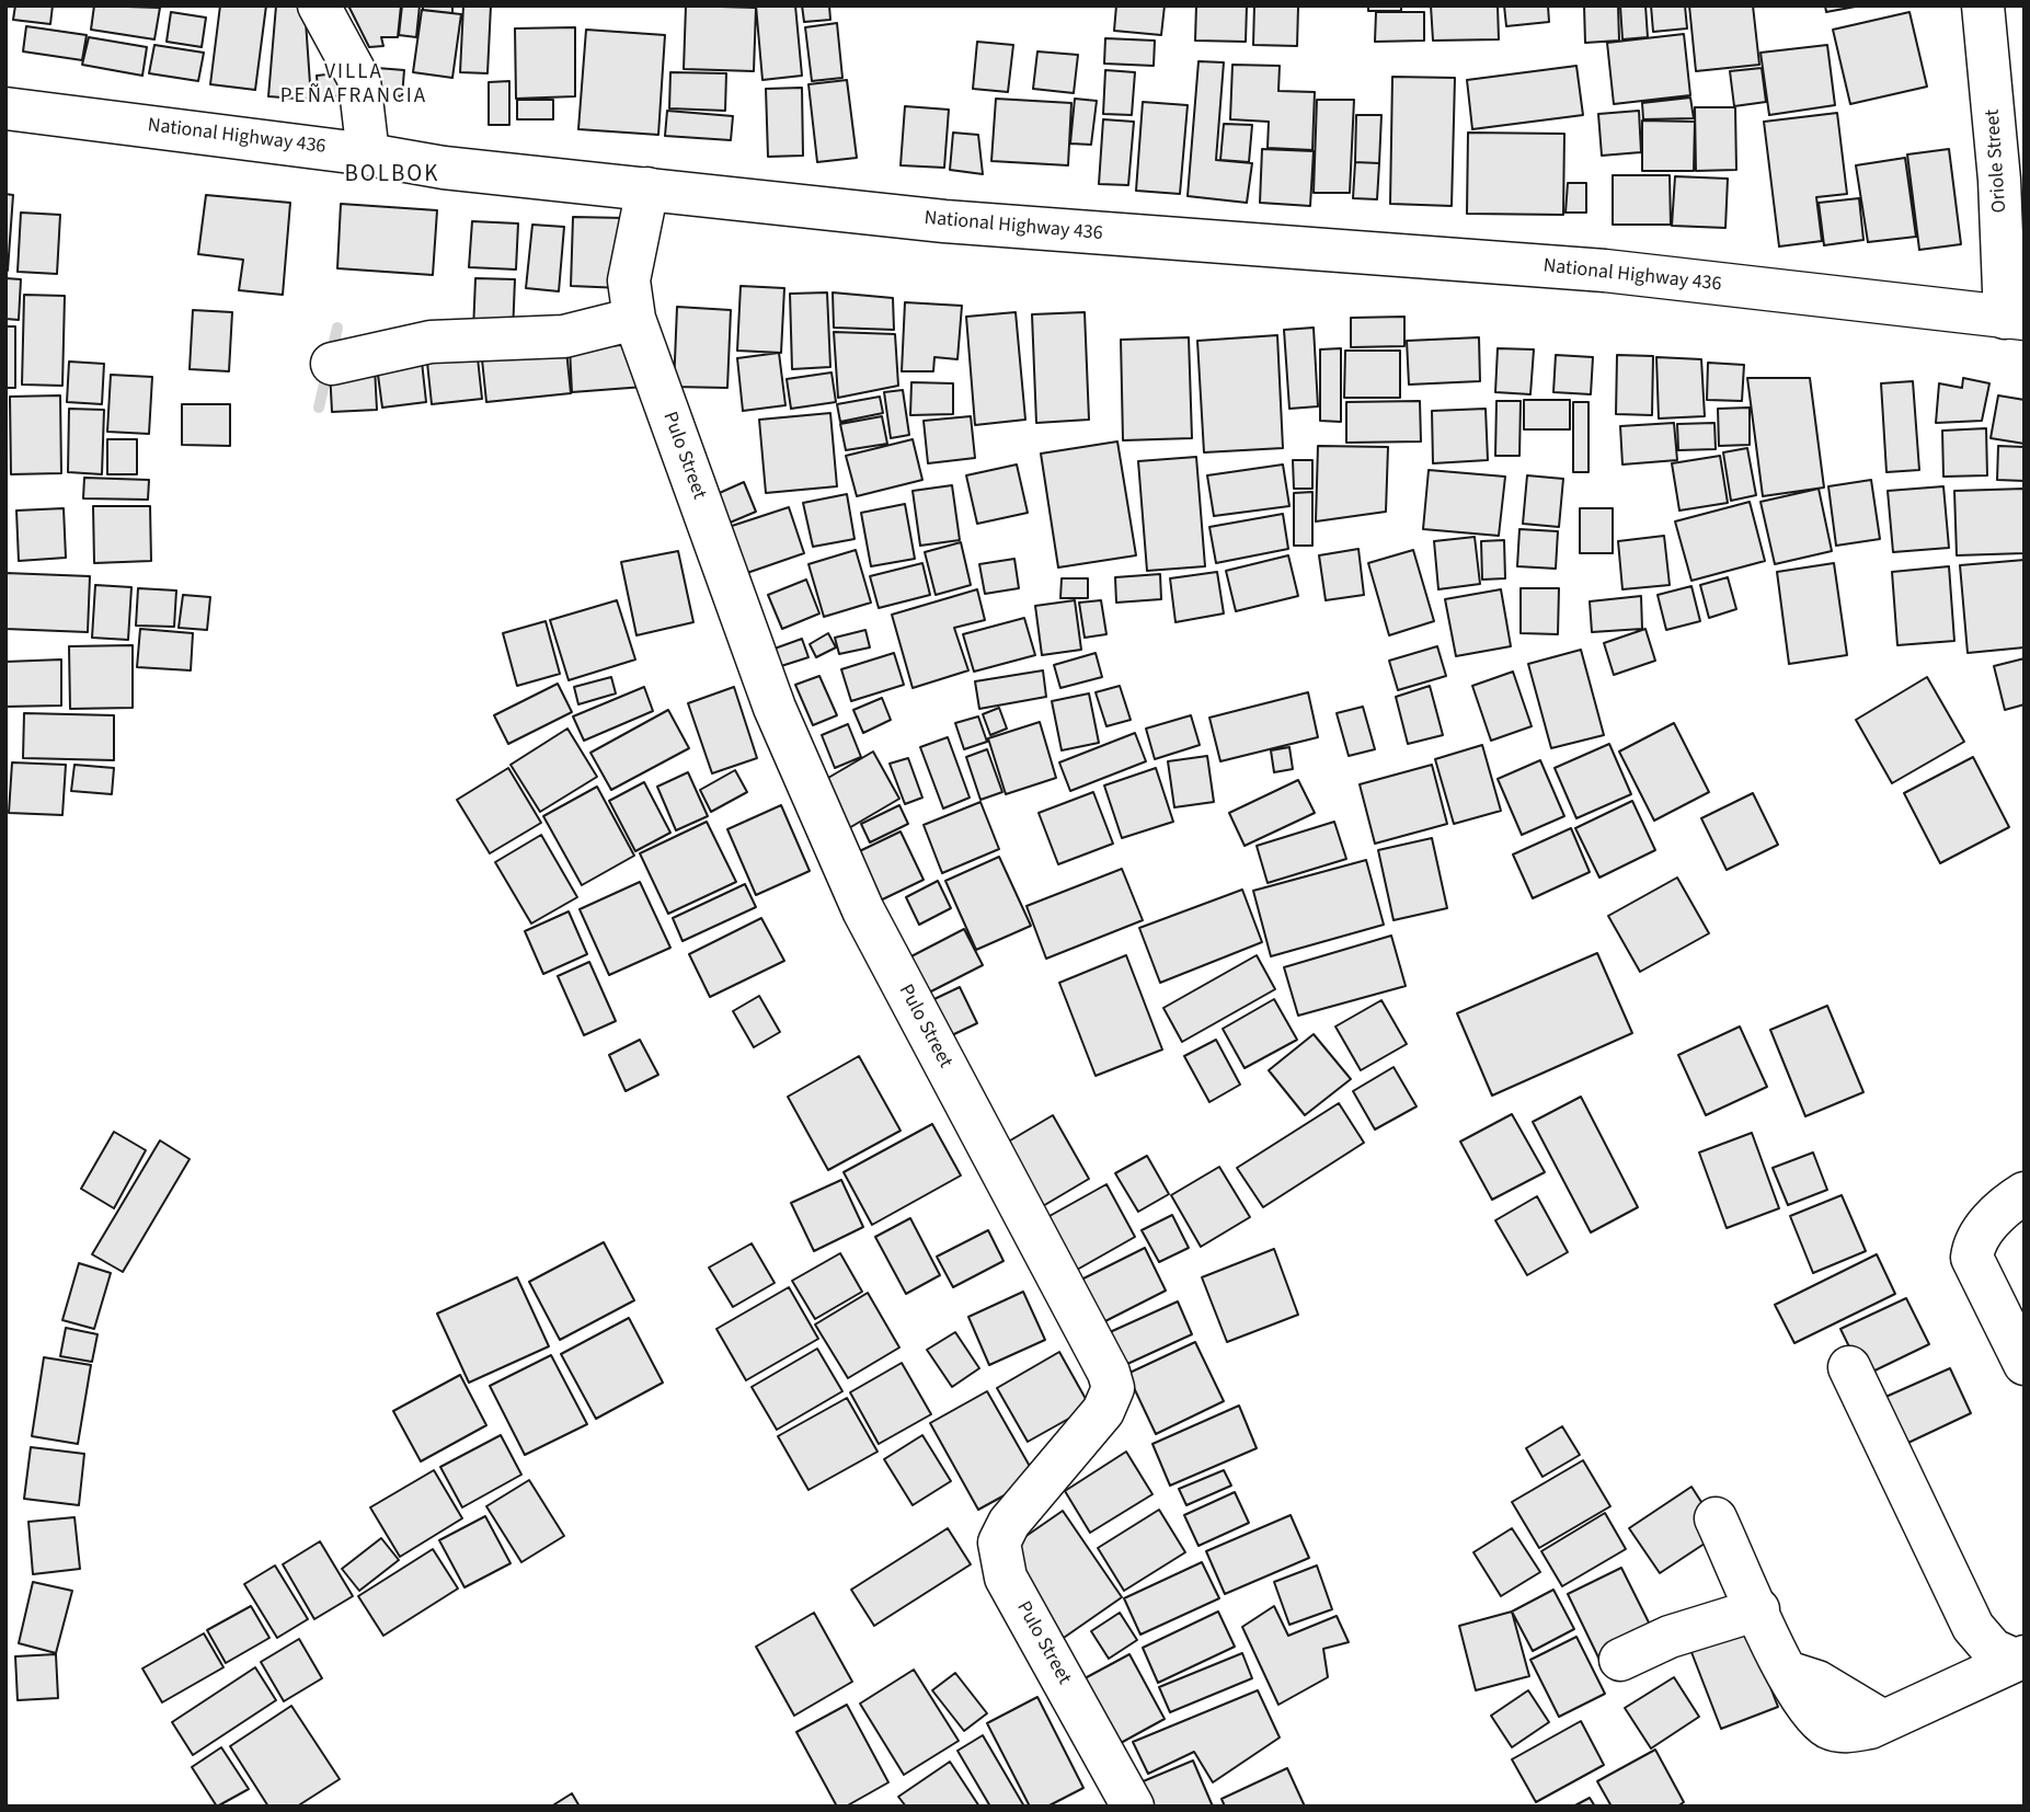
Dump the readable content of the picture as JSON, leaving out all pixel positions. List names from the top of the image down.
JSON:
{
  "streets": {
    "street": ["National Highway 436", "Oriole Street", "Pulo Street"]
  },
  "crossings": [
    ["National Highway 436", "Oriole Street"],
    ["National Highway 436", "Pulo Street"]
  ],
  "districts": ["VILLA PEÑAFRANCIA", "BOLBOK"]
}
